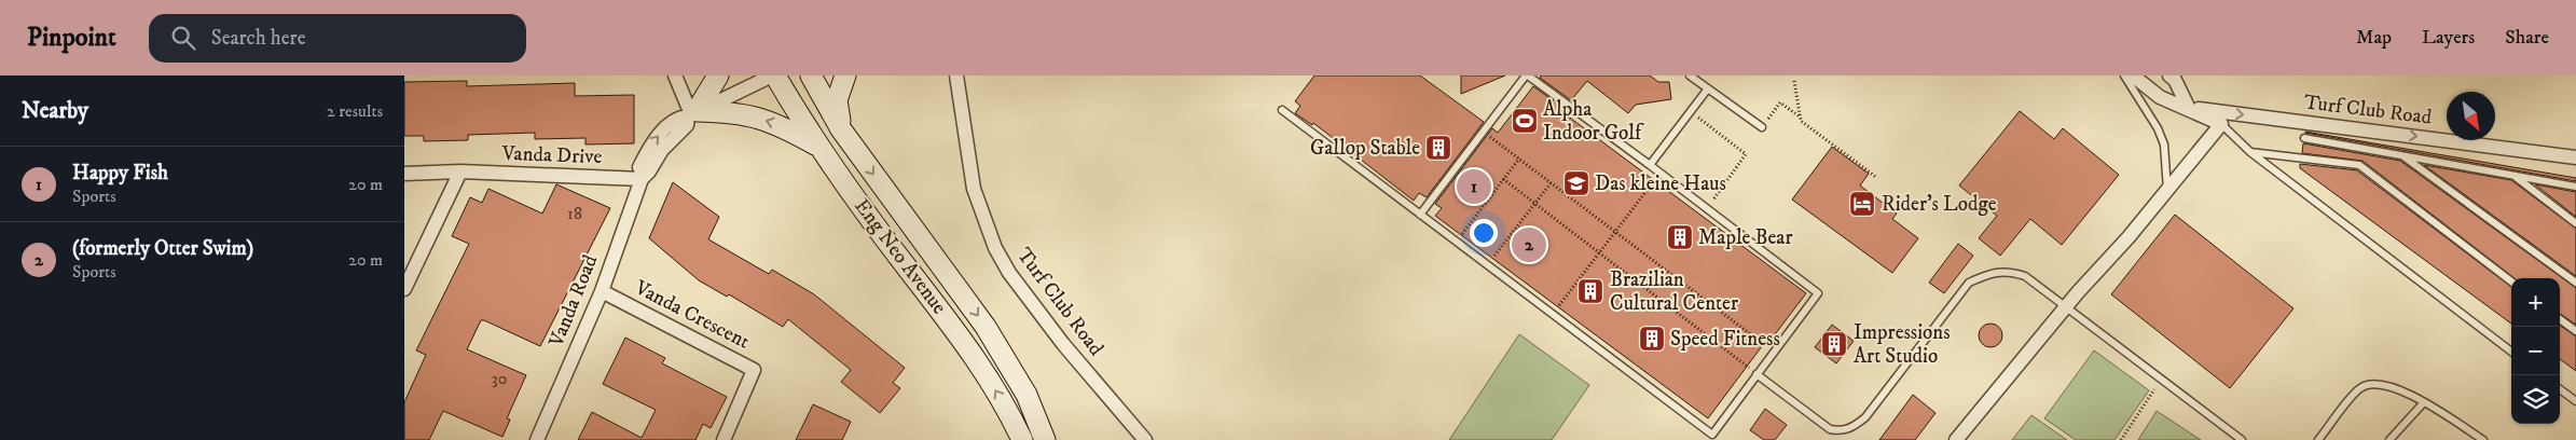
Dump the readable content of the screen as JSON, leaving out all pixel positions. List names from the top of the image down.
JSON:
{
  "streets": {
    "main road": ["Eng Neo Avenue"],
    "street": [
      "Turf Club Road",
      "Vanda Drive",
      "Vanda Road",
      "Vanda Crescent"
    ]
  },
  "crossings": [
    ["Vanda Drive", "Vanda Road"],
    ["Vanda Road", "Vanda Crescent"]
  ],
  "places": {
    "sports": ["Alpha Indoor Golf"],
    "building": [
      "Gallop Stable",
      "Maple Bear",
      "Brazilian Cultural Center",
      "Speed Fitness",
      "Impressions Art Studio"
    ],
    "school or university": ["Das kleine Haus"],
    "hotel": ["Rider's Lodge"]
  },
  "house_numbers": ["18", "30"],
  "north": "bottom right",
  "page": {
    "header": "Pinpoint",
    "search": "Search here",
    "nav": ["Map", "Layers", "Share"],
    "heading": ["Nearby", "2 results"],
    "list": [
      {
        "mark": "1",
        "name": "Happy Fish",
        "note": "Sports",
        "value": "20 m"
      },
      {
        "mark": "2",
        "name": "(formerly Otter Swim)",
        "note": "Sports",
        "value": "20 m"
      }
    ],
    "pins": ["1", "2"],
    "map_buttons": ["+", "−"]
  }
}
